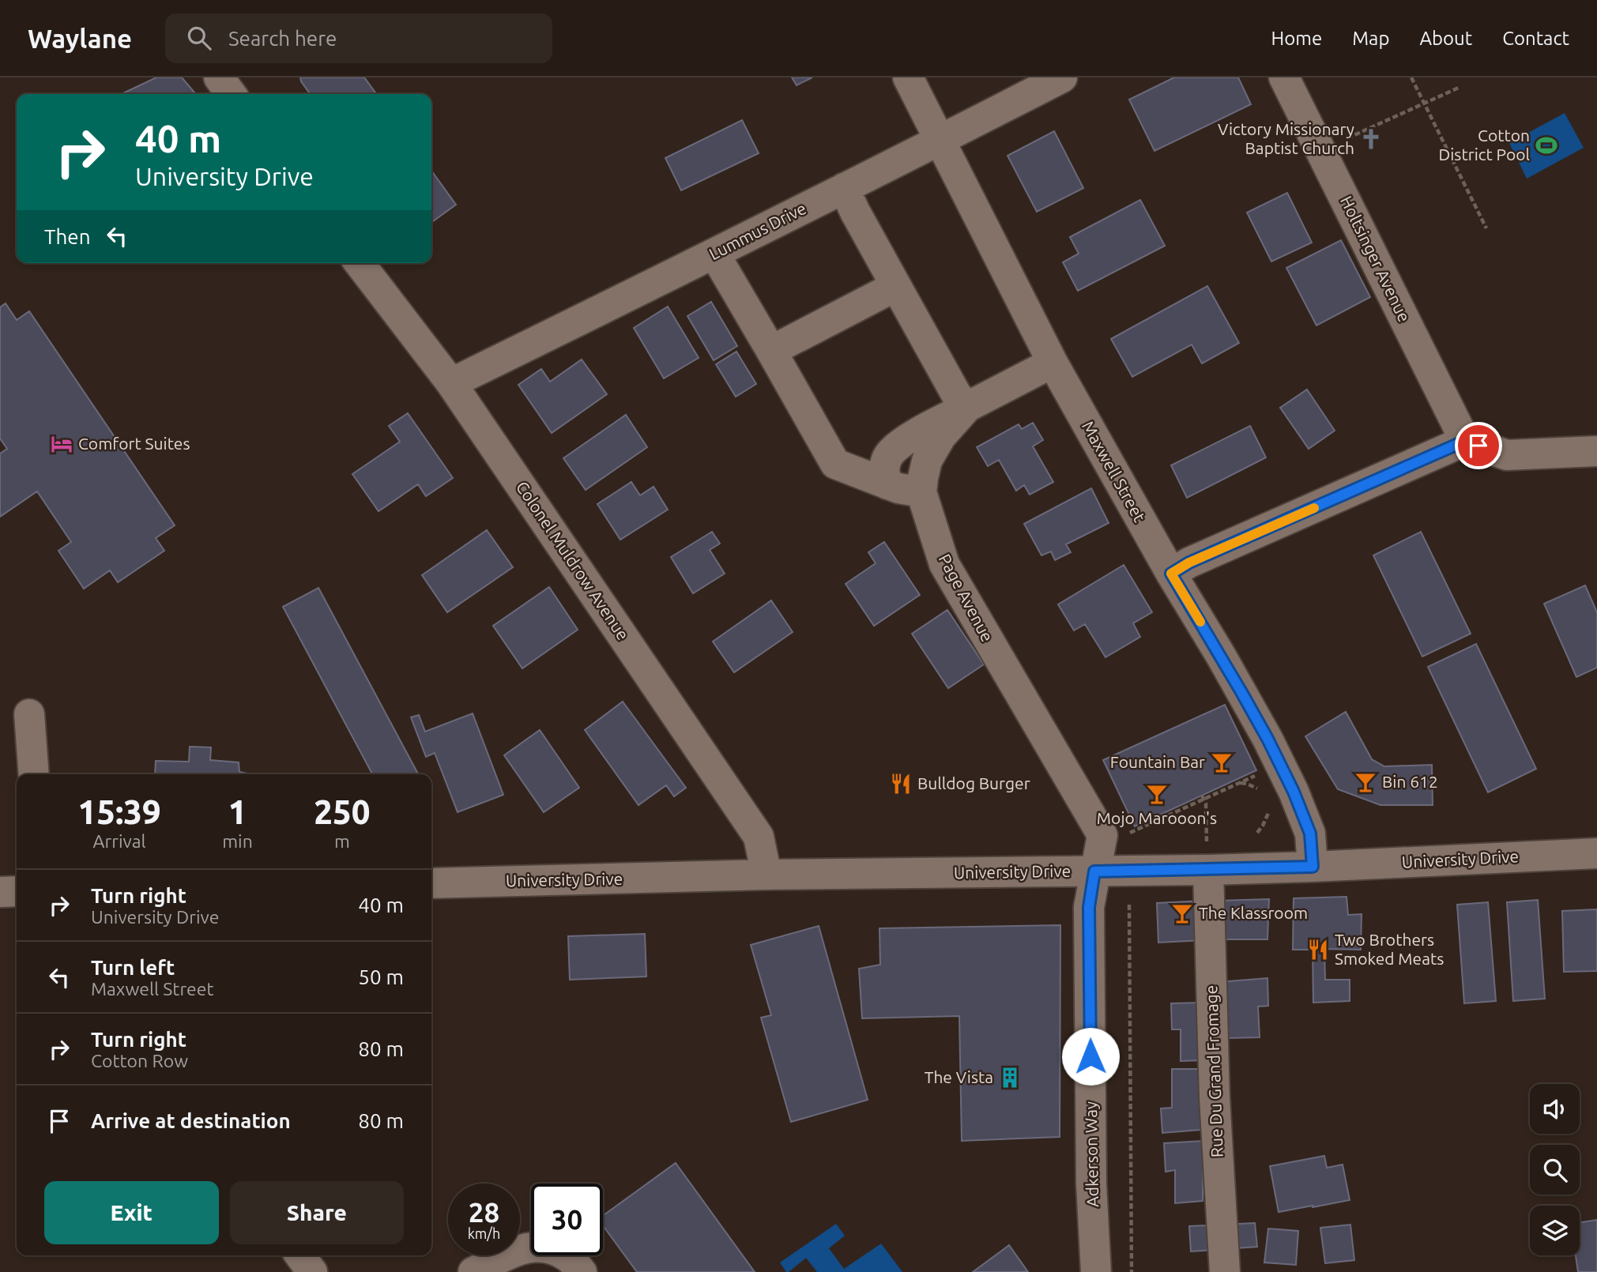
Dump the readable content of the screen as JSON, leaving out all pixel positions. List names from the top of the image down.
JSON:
{
  "streets": {
    "street": [
      "Lummus Drive",
      "Holtsinger Avenue",
      "Maxwell Street",
      "Colonel Muldrow Avenue",
      "Page Avenue",
      "University Drive",
      "Rue Du Grand Fromage",
      "Adkerson Way"
    ]
  },
  "crossings": [
    ["Lummus Drive", "Maxwell Street"],
    ["Lummus Drive", "Colonel Muldrow Avenue"],
    ["Maxwell Street", "Page Avenue"],
    ["Maxwell Street", "University Drive"],
    ["Colonel Muldrow Avenue", "University Drive"],
    ["Page Avenue", "University Drive"],
    ["Page Avenue", "Adkerson Way"],
    ["University Drive", "Rue Du Grand Fromage"],
    ["University Drive", "Adkerson Way"]
  ],
  "places": {
    "church": ["Victory Missionary Baptist Church"],
    "sports": ["Cotton District Pool"],
    "hotel": ["Comfort Suites"],
    "bar": [
      "Fountain Bar",
      "Bin 612",
      "Mojo Marooon's",
      "The Klassroom"
    ],
    "restaurant": ["Bulldog Burger", "Two Brothers Smoked Meats"],
    "building": ["The Vista"]
  },
  "page": {
    "header": "Waylane",
    "search": "Search here",
    "nav": [
      "Home",
      "Map",
      "About",
      "Contact"
    ],
    "turn": ["40 m", "University Drive"],
    "then": "Then",
    "eta": [
      "15:39",
      "Arrival",
      "1",
      "min",
      "250",
      "m"
    ],
    "list": [
      {
        "name": "Turn right",
        "note": "University Drive",
        "value": "40 m"
      },
      {
        "name": "Turn left",
        "note": "Maxwell Street",
        "value": "50 m"
      },
      {
        "name": "Turn right",
        "note": "Cotton Row",
        "value": "80 m"
      },
      {
        "name": "Arrive at destination",
        "value": "80 m"
      }
    ],
    "buttons": ["Exit", "Share"],
    "speed": "28 km/h",
    "limit": "30"
  }
}
